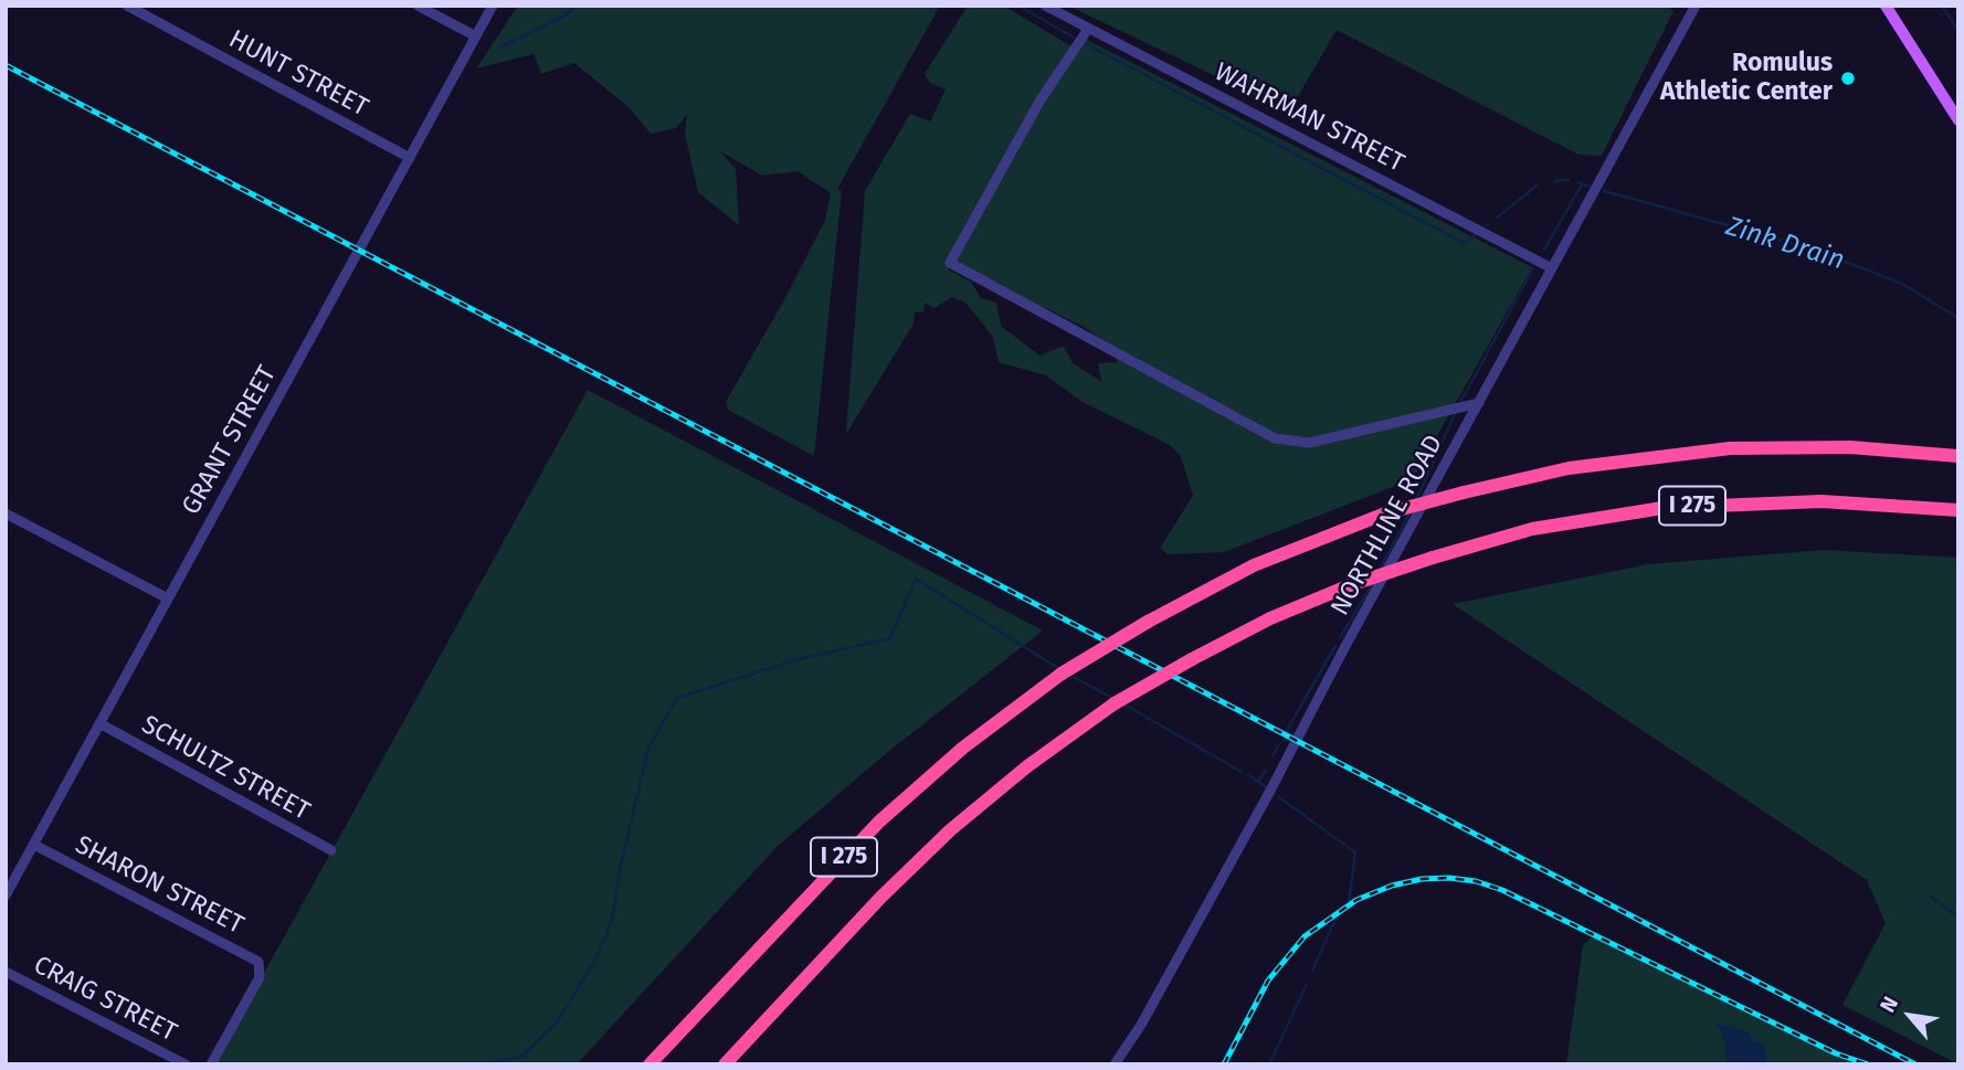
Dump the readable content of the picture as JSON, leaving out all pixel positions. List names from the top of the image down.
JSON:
{
  "streets": {
    "highway": ["I 275"],
    "street": [
      "HUNT STREET",
      "WAHRMAN STREET",
      "GRANT STREET",
      "NORTHLINE ROAD",
      "SCHULTZ STREET",
      "SHARON STREET",
      "CRAIG STREET"
    ]
  },
  "crossings": [
    ["HUNT STREET", "GRANT STREET"],
    ["WAHRMAN STREET", "NORTHLINE ROAD"],
    ["GRANT STREET", "SCHULTZ STREET"],
    ["GRANT STREET", "SHARON STREET"]
  ],
  "water": ["Zink Drain"],
  "places": ["Romulus Athletic Center"],
  "north": "top left"
}
